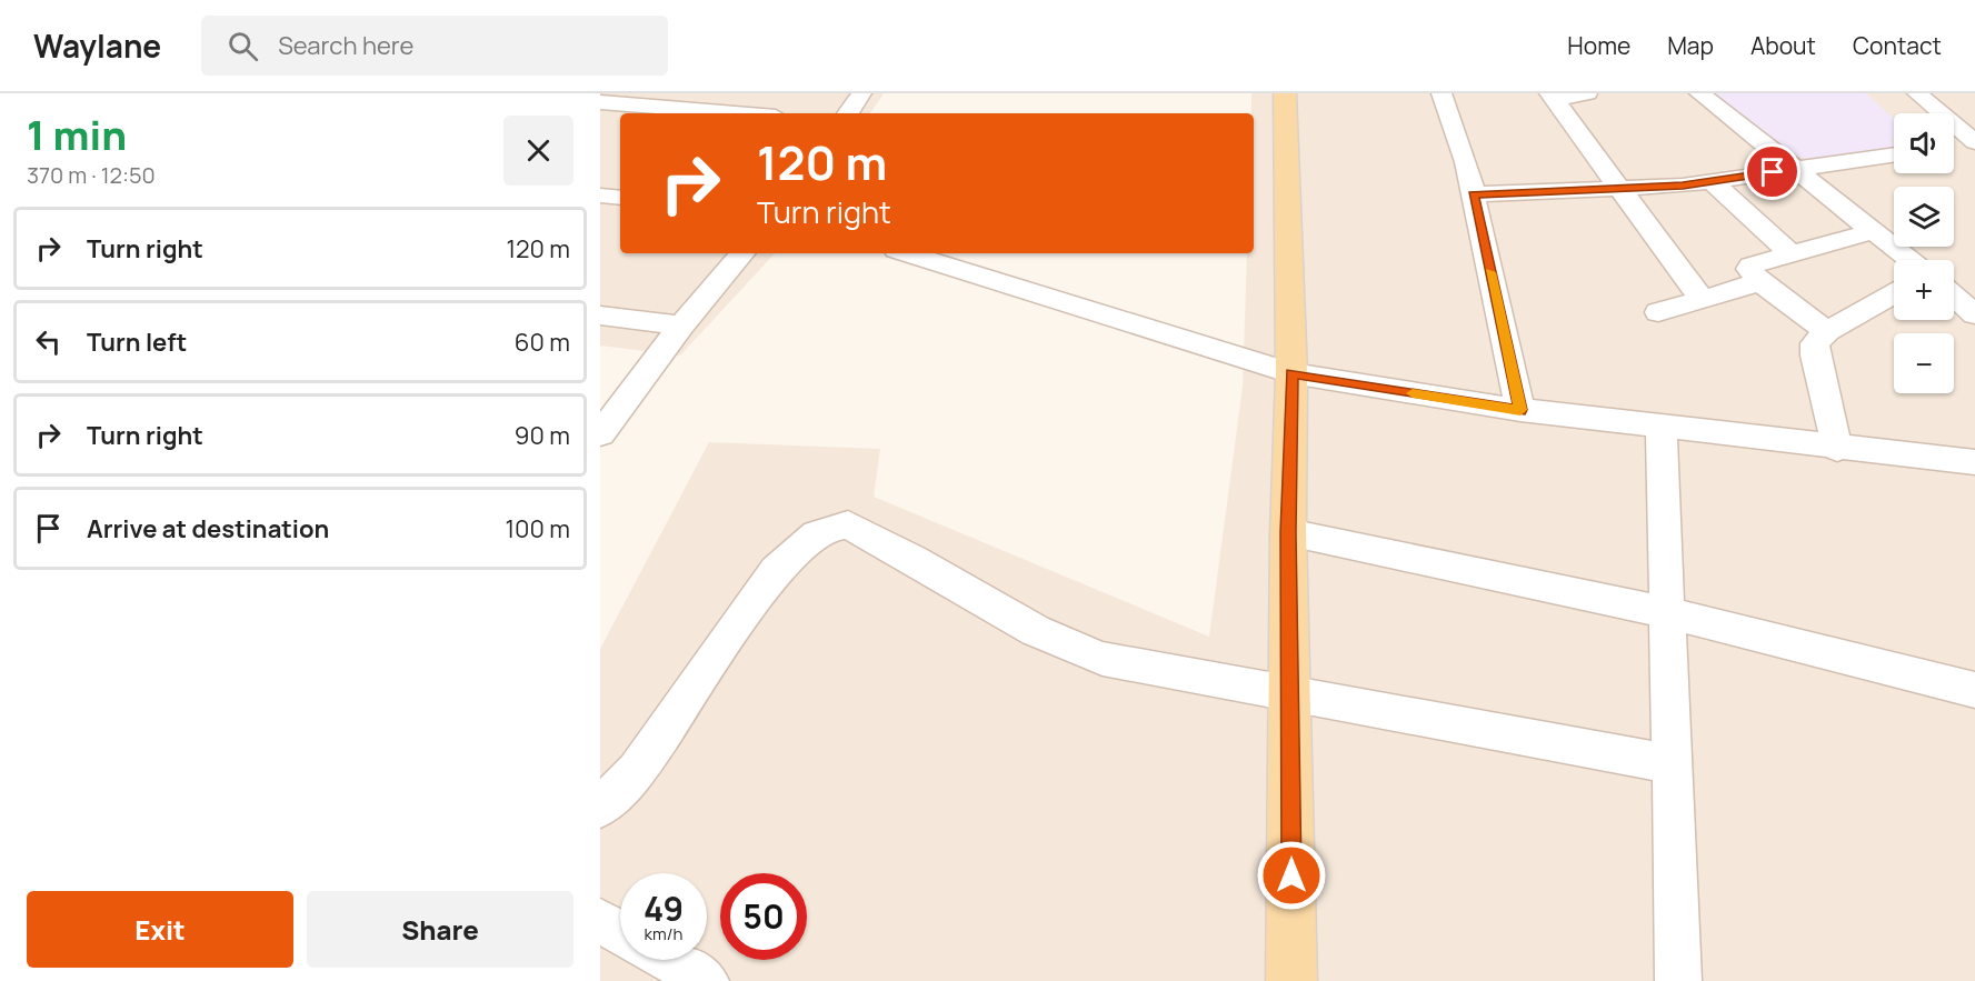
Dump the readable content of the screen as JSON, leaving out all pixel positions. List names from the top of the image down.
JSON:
{
  "page": {
    "header": "Waylane",
    "search": "Search here",
    "nav": [
      "Home",
      "Map",
      "About",
      "Contact"
    ],
    "heading": ["1 min", "370 m · 12:50"],
    "map_buttons": ["+", "−"],
    "turn": ["120 m", "Turn right"],
    "list": [
      {
        "name": "Turn right",
        "value": "120 m"
      },
      {
        "name": "Turn left",
        "value": "60 m"
      },
      {
        "name": "Turn right",
        "value": "90 m"
      },
      {
        "name": "Arrive at destination",
        "value": "100 m"
      }
    ],
    "speed": "49 km/h",
    "limit": "50",
    "buttons": ["Exit", "Share"]
  }
}
